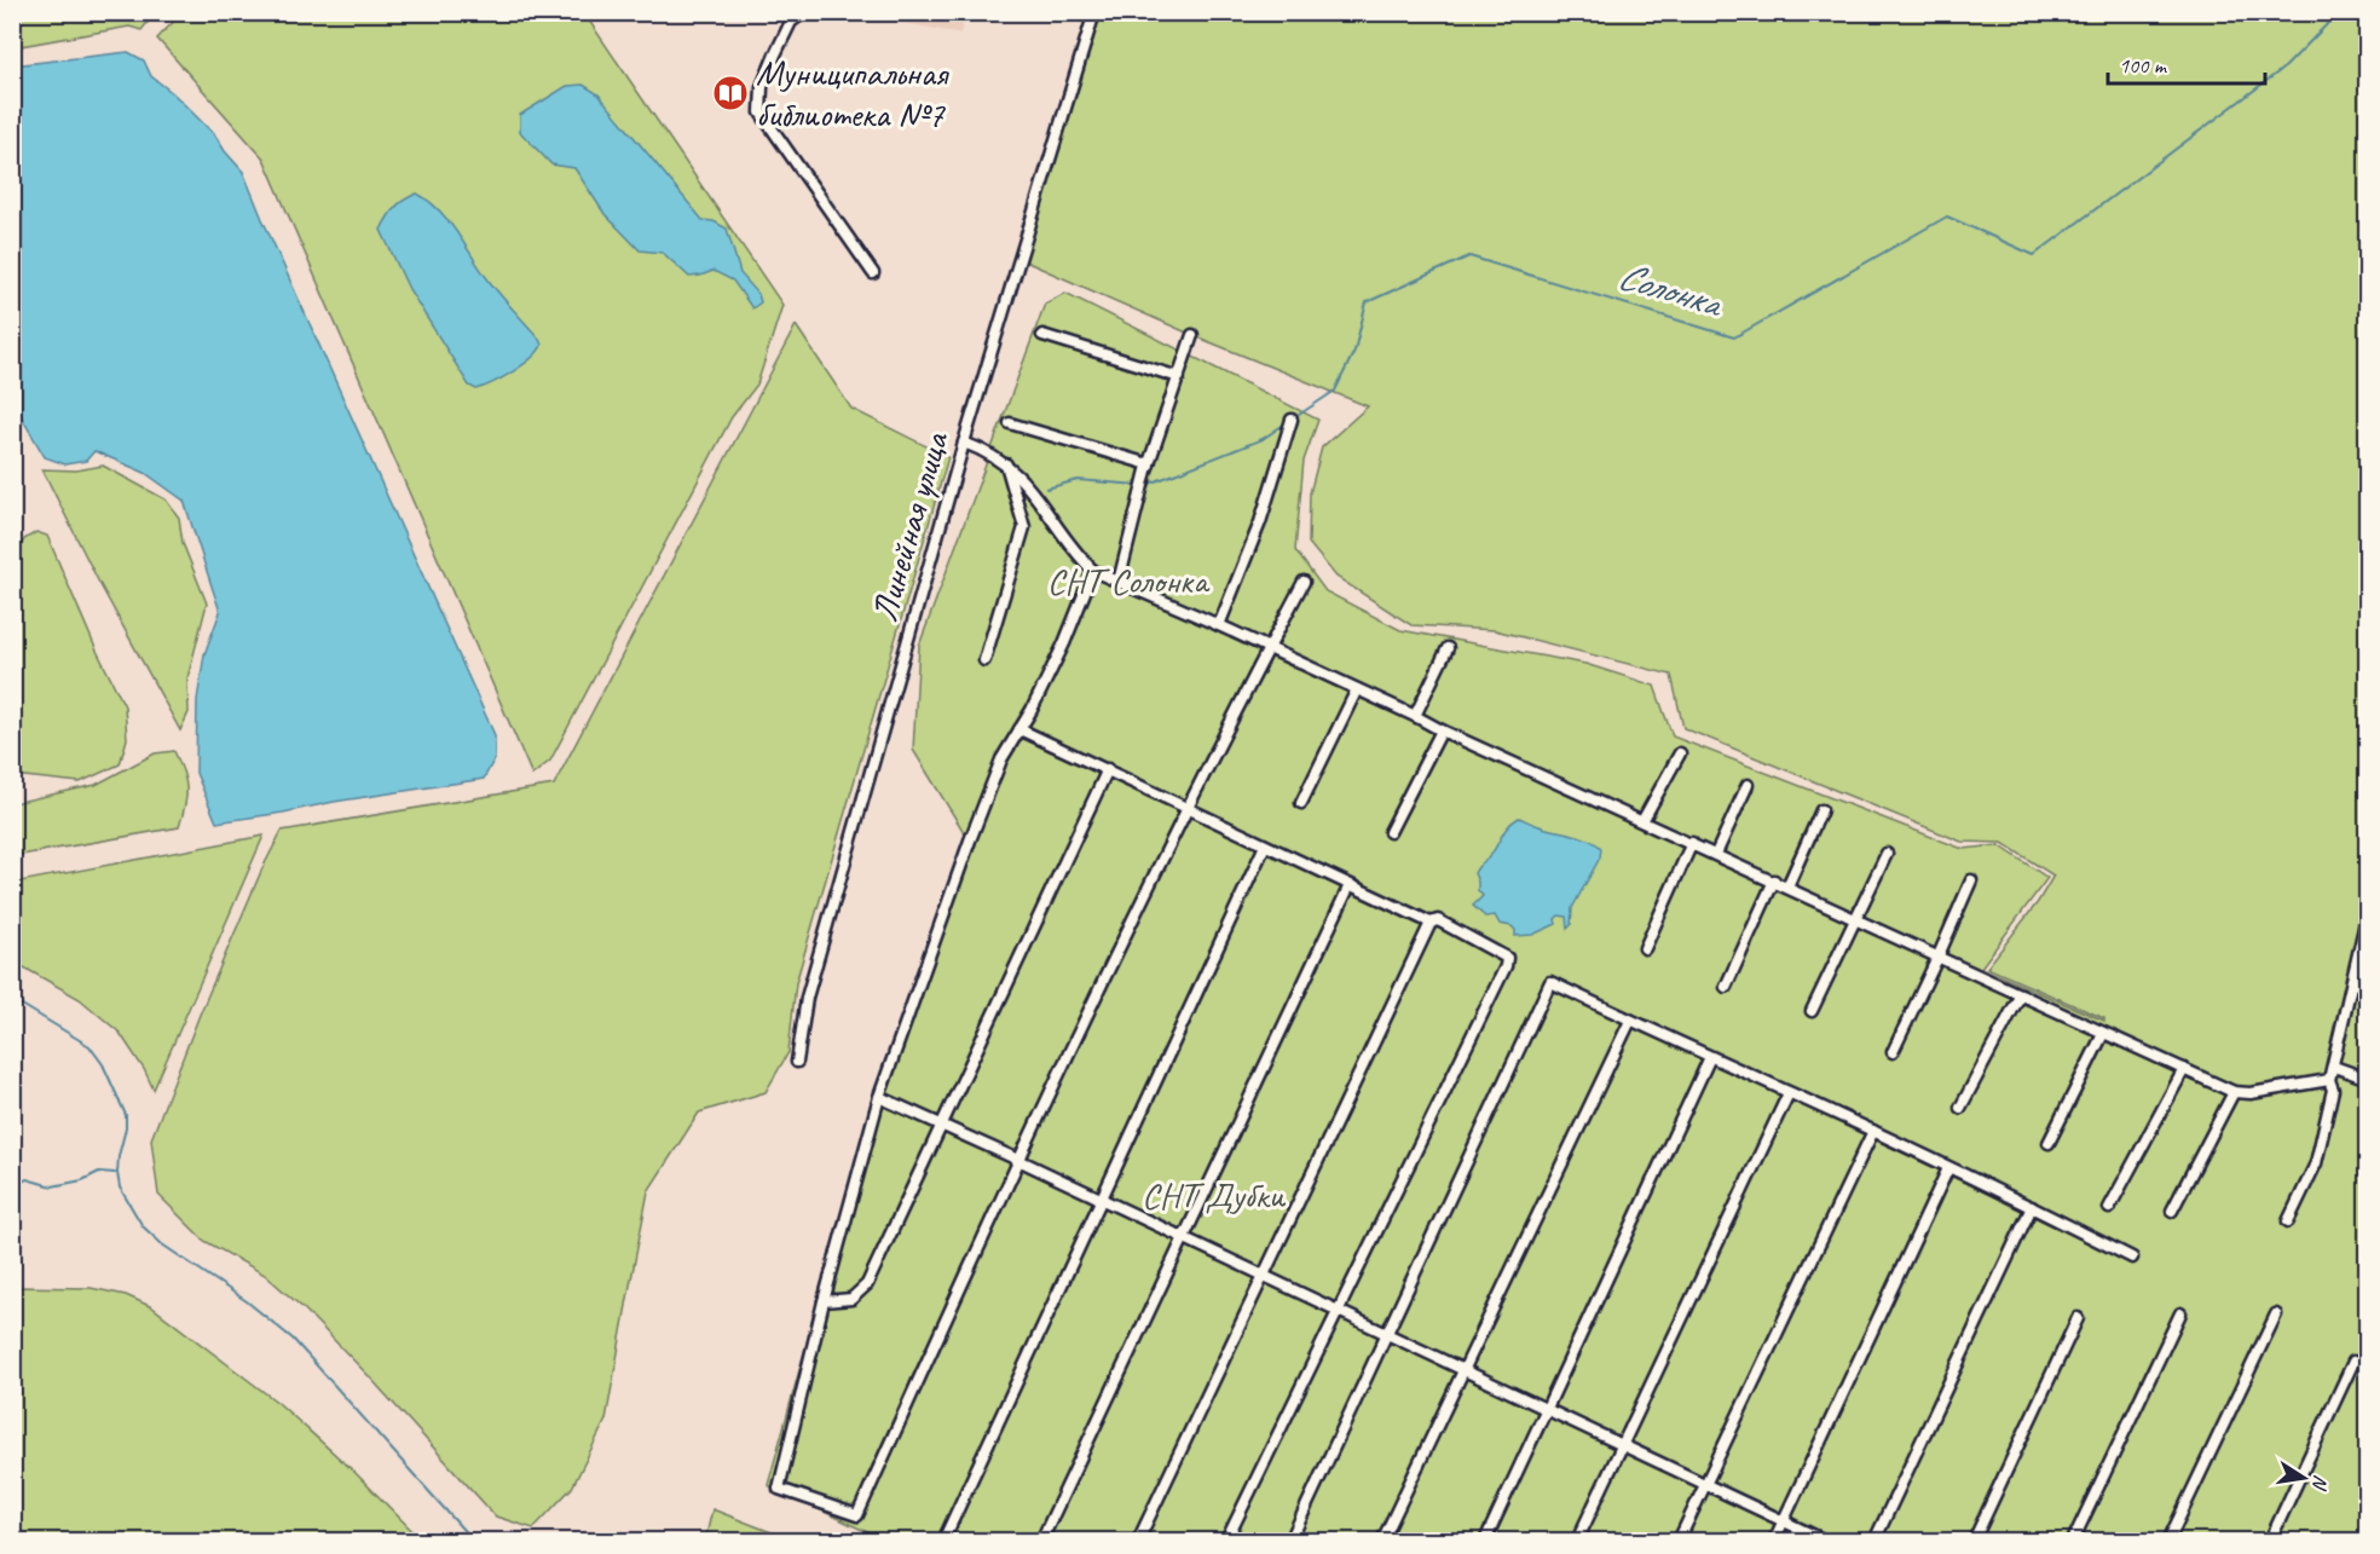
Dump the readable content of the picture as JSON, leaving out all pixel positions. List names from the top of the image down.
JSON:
{
  "streets": {
    "street": ["Линейная улица"]
  },
  "water": ["Солонка"],
  "parks": ["СНТ Солонка", "СНТ Дубки"],
  "places": {
    "library": ["Муниципальная библиотека №7"]
  },
  "scale_bar": "100 m",
  "north": "right"
}
